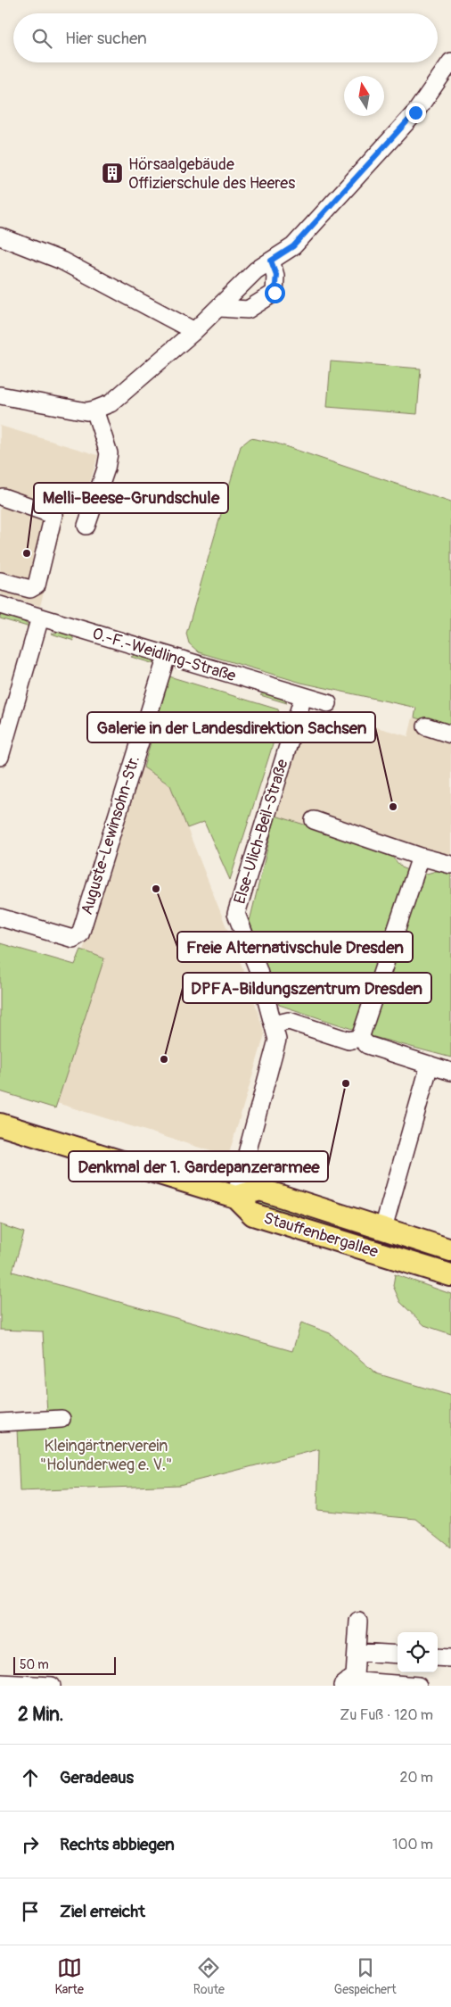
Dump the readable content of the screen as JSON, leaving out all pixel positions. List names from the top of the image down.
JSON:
{
  "streets": {
    "main road": ["Stauffenbergallee"],
    "street": ["O.-F.-Weidling-Straße", "Else-Ulich-Beil-Straße", "Auguste-Lewinsohn-Str."]
  },
  "crossings": [
    ["O.-F.-Weidling-Straße", "Else-Ulich-Beil-Straße"],
    ["O.-F.-Weidling-Straße", "Auguste-Lewinsohn-Str."],
    ["Else-Ulich-Beil-Straße", "Stauffenbergallee"]
  ],
  "parks": ["Kleingärtnerverein \"Holunderweg e. V.\""],
  "places": {
    "building": ["Hörsaalgebäude Offizierschule des Heeres"],
    "other": [
      "Melli-Beese-Grundschule",
      "Galerie in der Landesdirektion Sachsen",
      "Freie Alternativschule Dresden",
      "DPFA-Bildungszentrum Dresden",
      "Denkmal der 1. Gardepanzerarmee"
    ]
  },
  "scale_bar": "50 m",
  "north": "top",
  "page": {
    "search": "Hier suchen",
    "scale": "50 m",
    "heading": ["2 Min.", "Zu Fuß · 120 m"],
    "list": [
      ["Geradeaus", "20 m"],
      ["Rechts abbiegen", "100 m"],
      "Ziel erreicht"
    ],
    "nav": ["Karte", "Route", "Gespeichert"]
  }
}
